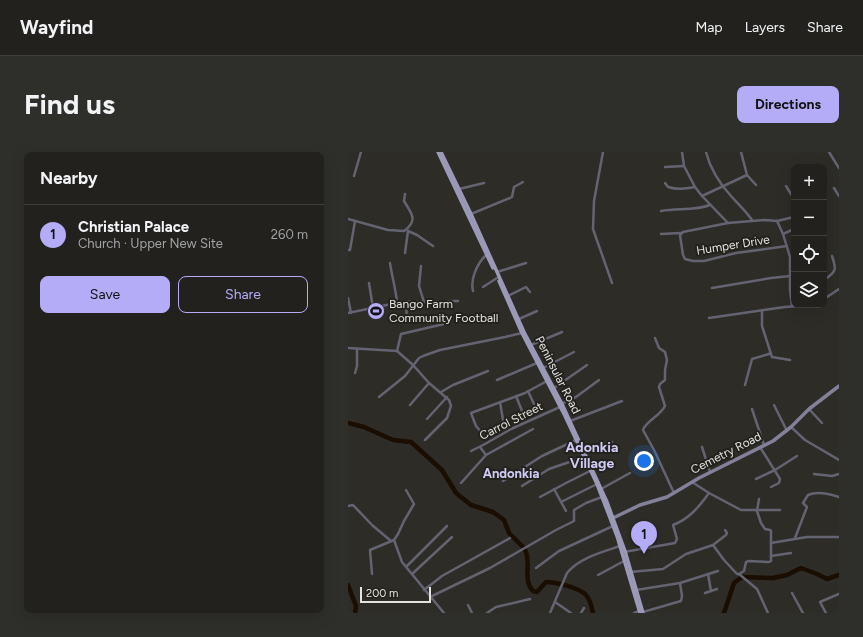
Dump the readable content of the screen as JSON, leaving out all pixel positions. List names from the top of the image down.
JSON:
{
  "streets": {
    "main road": ["Peninsular Road"],
    "street": ["Humper Drive", "Carrol Street", "Cemetry Road"]
  },
  "crossings": [
    ["Peninsular Road", "Carrol Street"],
    ["Peninsular Road", "Cemetry Road"]
  ],
  "districts": ["Adonkia Village", "Andonkia"],
  "places": {
    "sports": ["Bango Farm Community Football"]
  },
  "scale_bar": "200 m",
  "page": {
    "header": "Wayfind",
    "nav": ["Map", "Layers", "Share"],
    "buttons": [
      "Directions",
      ["Save", "Share"]
    ],
    "title": "Find us",
    "heading": "Nearby",
    "map_buttons": ["+", "−"],
    "list": [
      {
        "mark": "1",
        "name": "Christian Palace",
        "note": "Church · Upper New Site",
        "value": "260 m"
      }
    ],
    "pins": "1",
    "scale": "200 m"
  }
}
